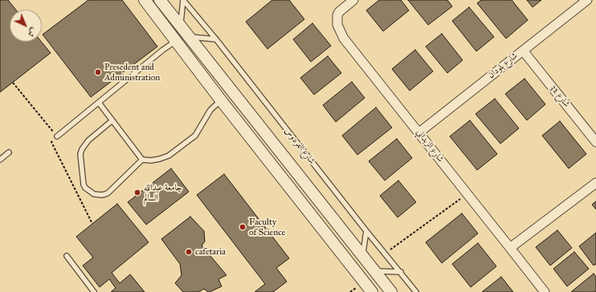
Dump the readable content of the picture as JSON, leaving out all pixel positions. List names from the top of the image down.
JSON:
{
  "streets": {
    "street": ["شارع بلودان", "شارع 32", "شارع الزبداني"],
    "lane": ["شارع الفردوس"]
  },
  "crossings": [
    ["شارع بلودان", "شارع 32"],
    ["شارع بلودان", "شارع الزبداني"]
  ],
  "places": [
    "Presedent and Administration",
    "جامعة عبدالله السالم",
    "Faculty of Science",
    "cafetaria"
  ],
  "north": "bottom right"
}
